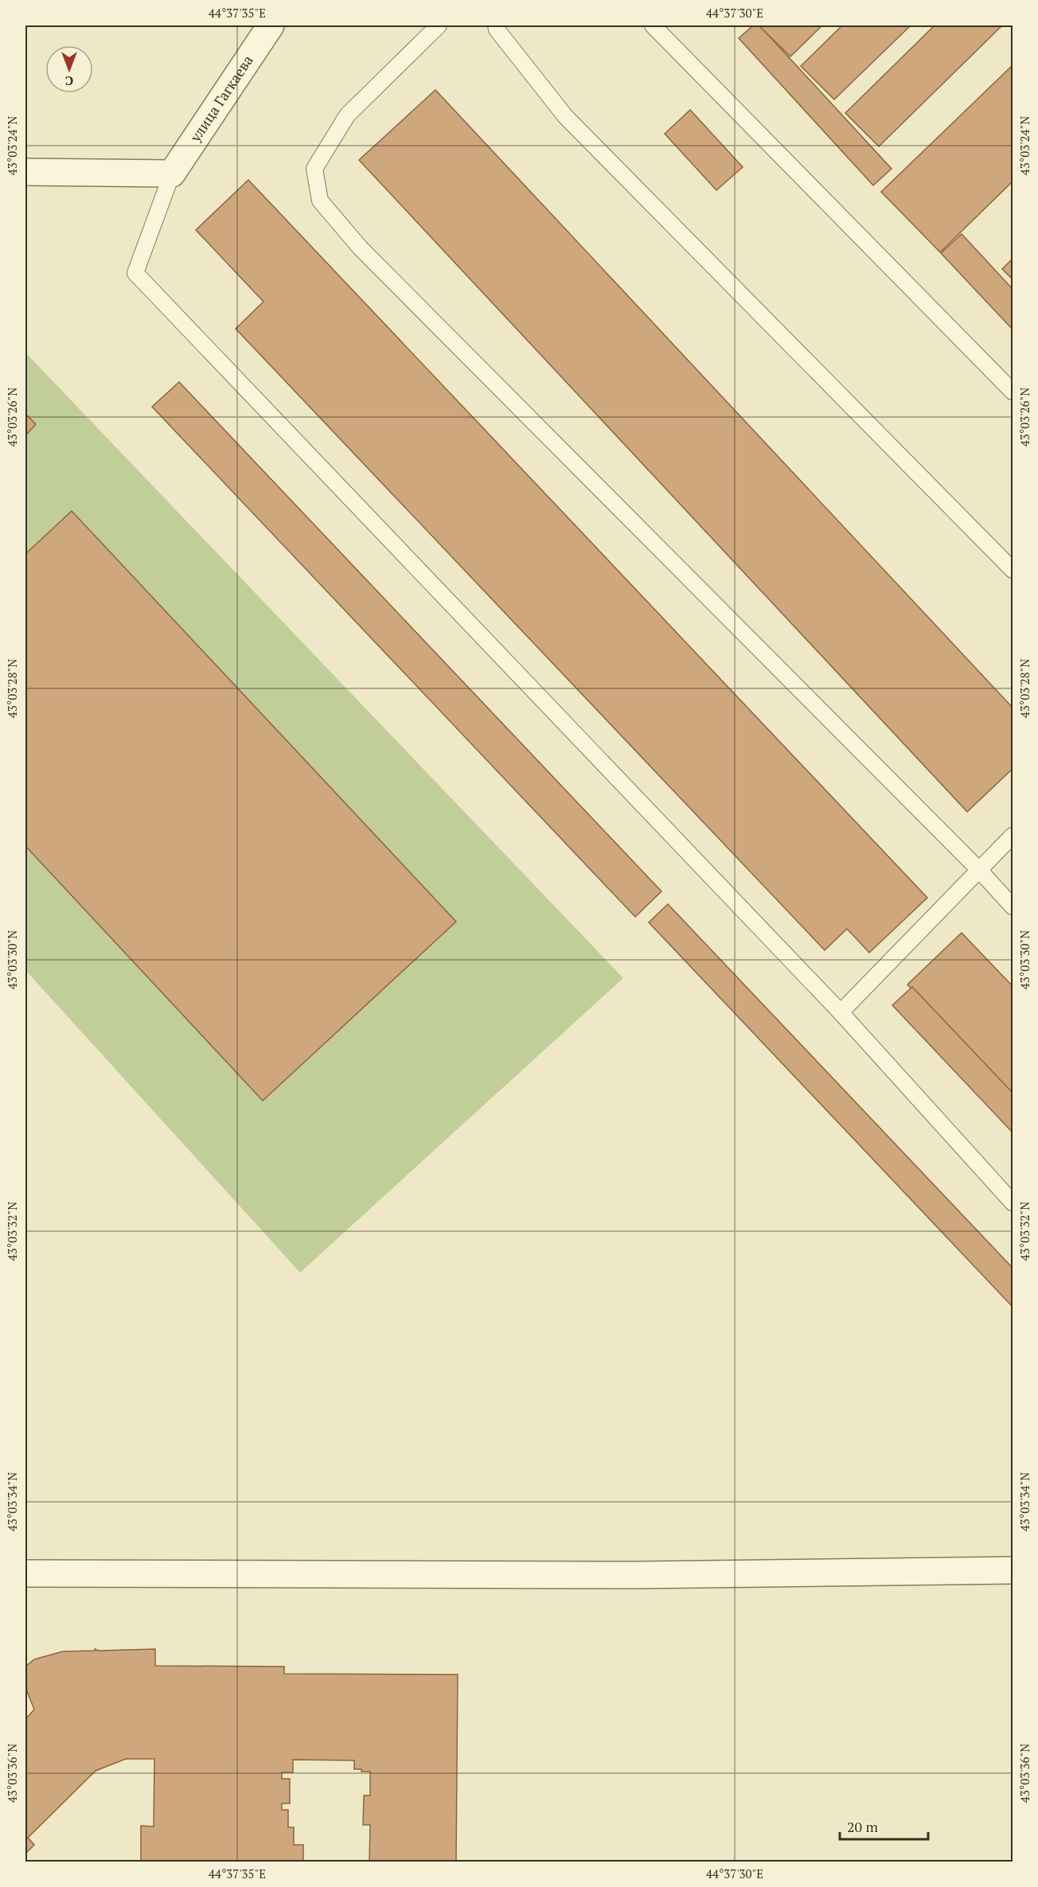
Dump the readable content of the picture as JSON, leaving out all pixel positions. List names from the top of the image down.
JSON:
{
  "streets": {
    "street": ["улица Гагкаева"]
  },
  "scale_bar": "20 m",
  "north": "bottom",
  "coordinates": [
    "44°37'35\"E",
    "44°37'30\"E",
    "43°03'24\"N",
    "43°03'26\"N",
    "43°03'28\"N",
    "43°03'30\"N",
    "43°03'32\"N",
    "43°03'34\"N",
    "43°03'36\"N"
  ]
}
